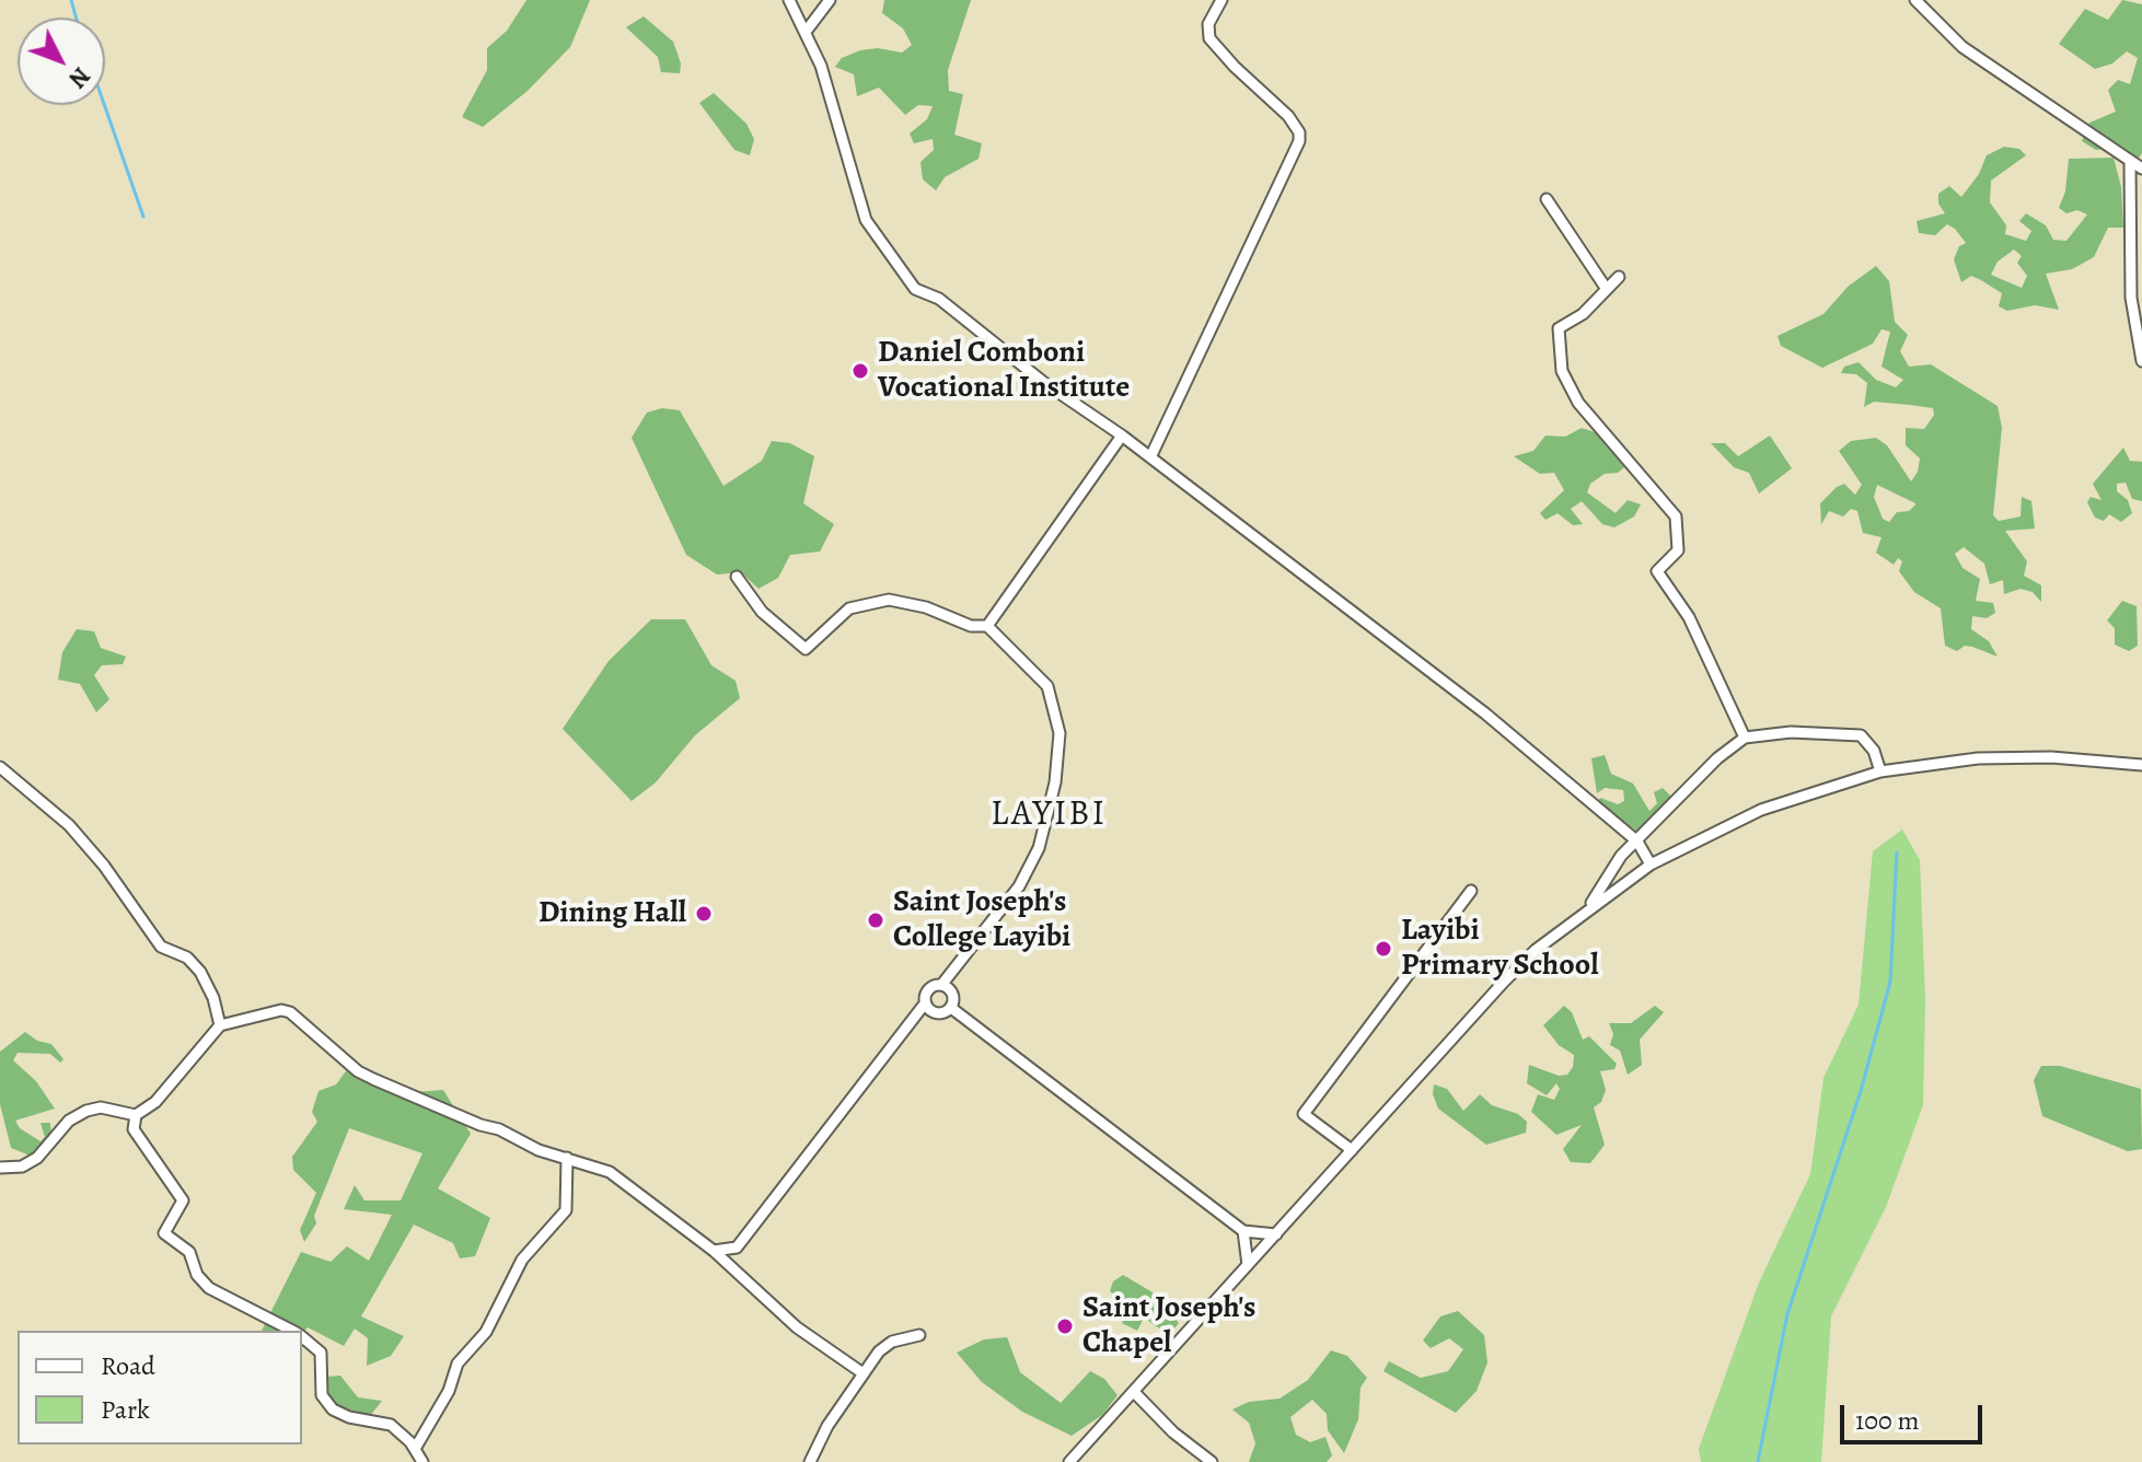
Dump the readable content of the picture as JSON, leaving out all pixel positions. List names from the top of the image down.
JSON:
{
  "districts": ["LAYIBI"],
  "places": [
    "Daniel Comboni Vocational Institute",
    "Dining Hall",
    "Saint Joseph's College Layibi",
    "Layibi Primary School",
    "Saint Joseph's Chapel"
  ],
  "legend": ["Road", "Park"],
  "scale_bar": "100 m",
  "north": "bottom right"
}
